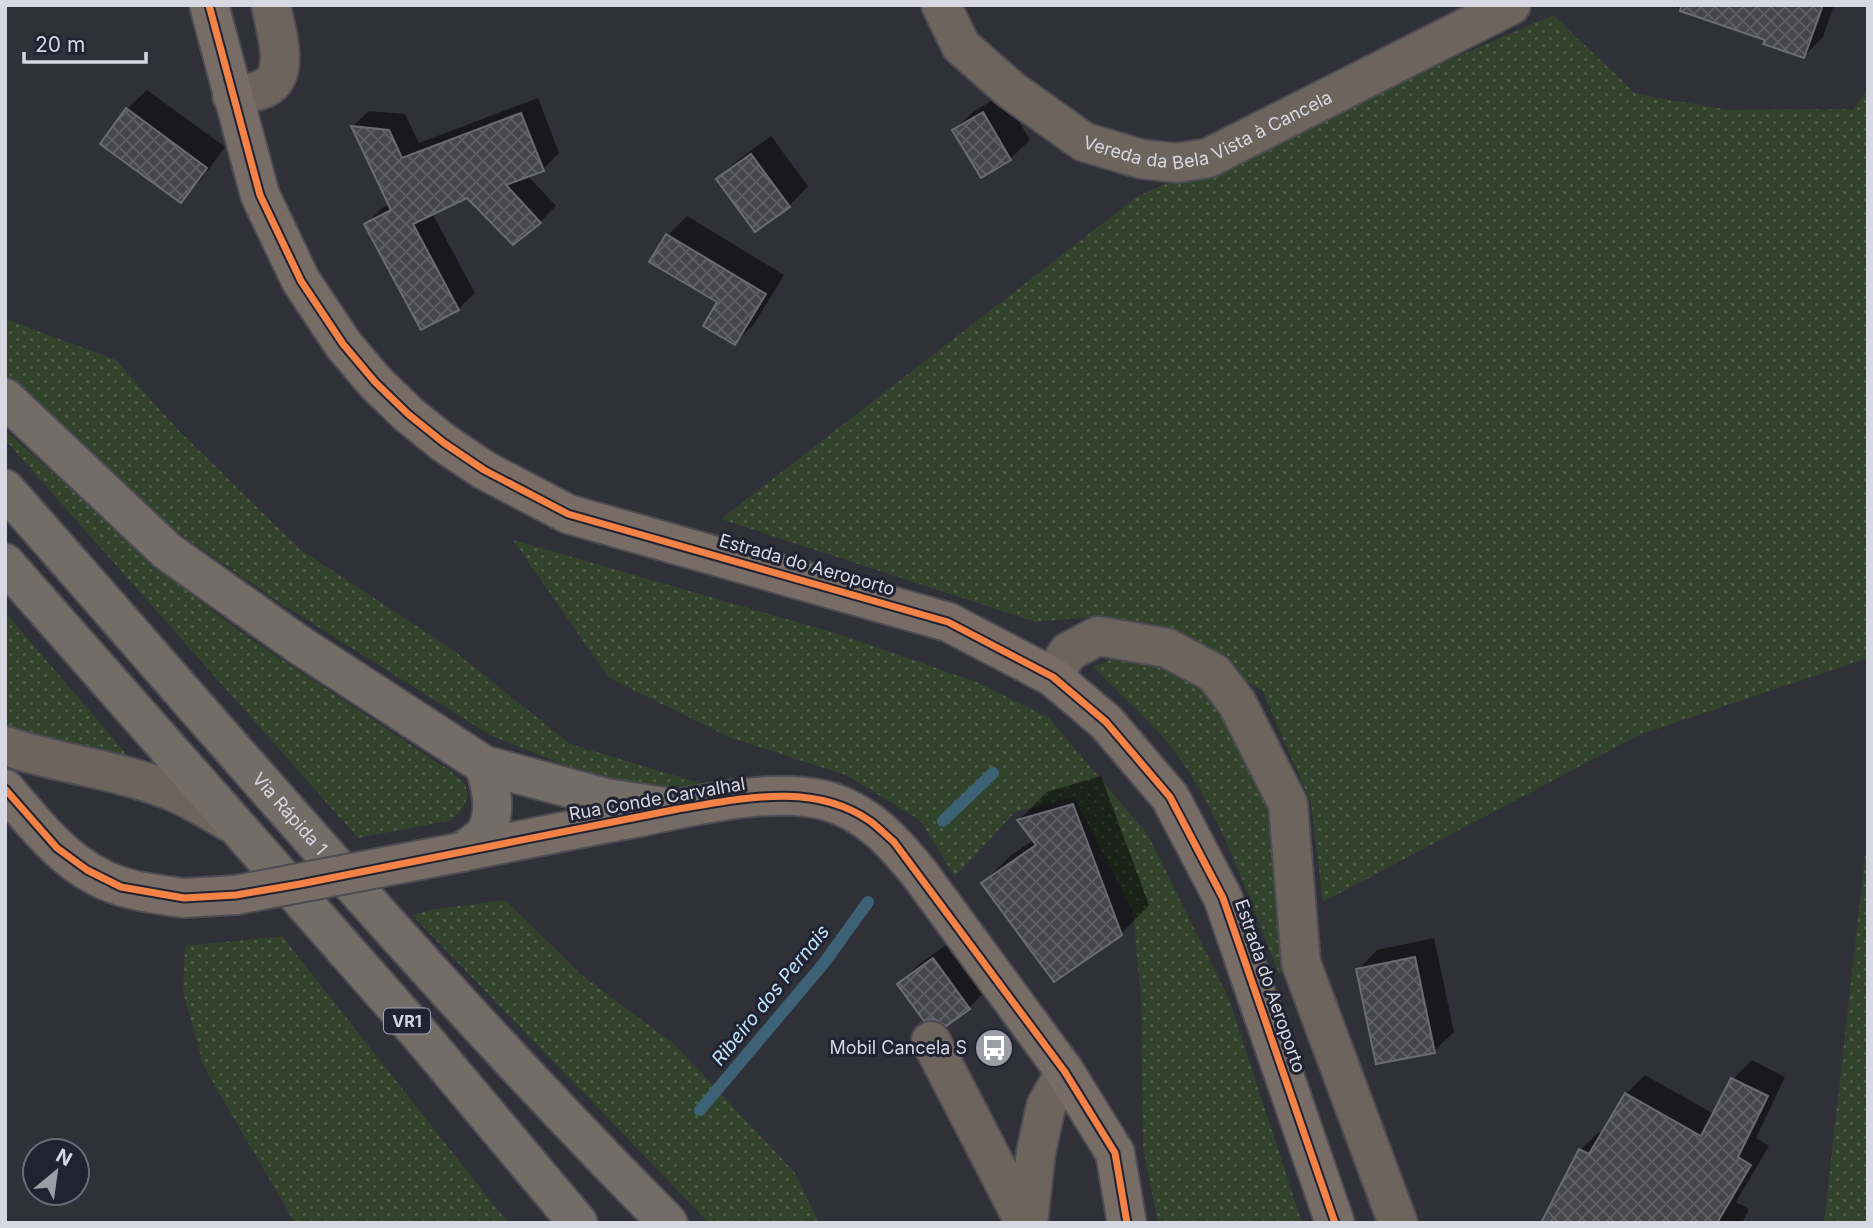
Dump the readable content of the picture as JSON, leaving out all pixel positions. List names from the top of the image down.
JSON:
{
  "streets": {
    "highway": ["Via Rápida 1", "VR1"],
    "main road": ["Estrada do Aeroporto", "Rua Conde Carvalhal"],
    "lane": ["Vereda da Bela Vista à Cancela"]
  },
  "water": ["Ribeiro dos Pernais"],
  "places": {
    "bus stop": ["Mobil Cancela S"]
  },
  "scale_bar": "20 m",
  "north": "top right"
}
